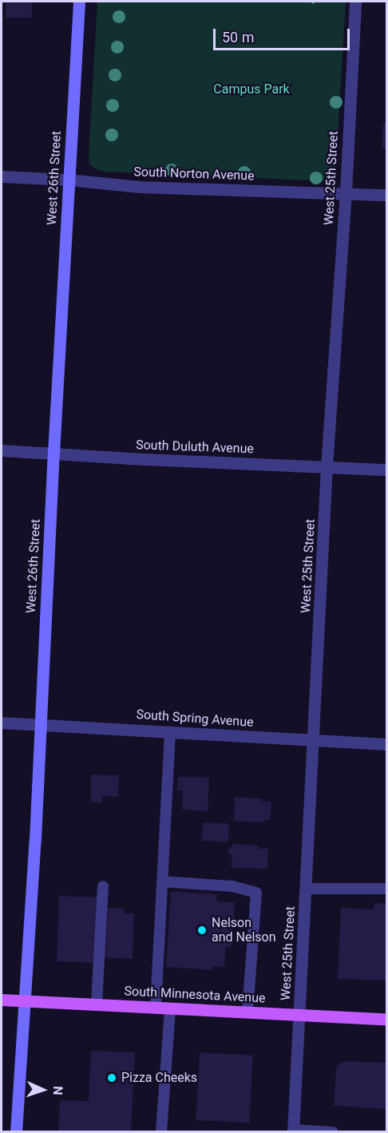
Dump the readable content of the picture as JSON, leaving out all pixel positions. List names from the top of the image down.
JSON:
{
  "streets": {
    "main road": ["West 26th Street", "South Minnesota Avenue"],
    "street": [
      "South Norton Avenue",
      "West 25th Street",
      "South Duluth Avenue",
      "South Spring Avenue"
    ]
  },
  "crossings": [
    ["South Norton Avenue", "West 26th Street"],
    ["South Norton Avenue", "West 25th Street"],
    ["West 26th Street", "South Duluth Avenue"],
    ["West 26th Street", "South Spring Avenue"],
    ["West 26th Street", "South Minnesota Avenue"],
    ["West 25th Street", "South Duluth Avenue"],
    ["West 25th Street", "South Spring Avenue"],
    ["West 25th Street", "South Minnesota Avenue"]
  ],
  "parks": ["Campus Park"],
  "places": ["Nelson and Nelson", "Pizza Cheeks"],
  "scale_bar": "50 m",
  "north": "right"
}
